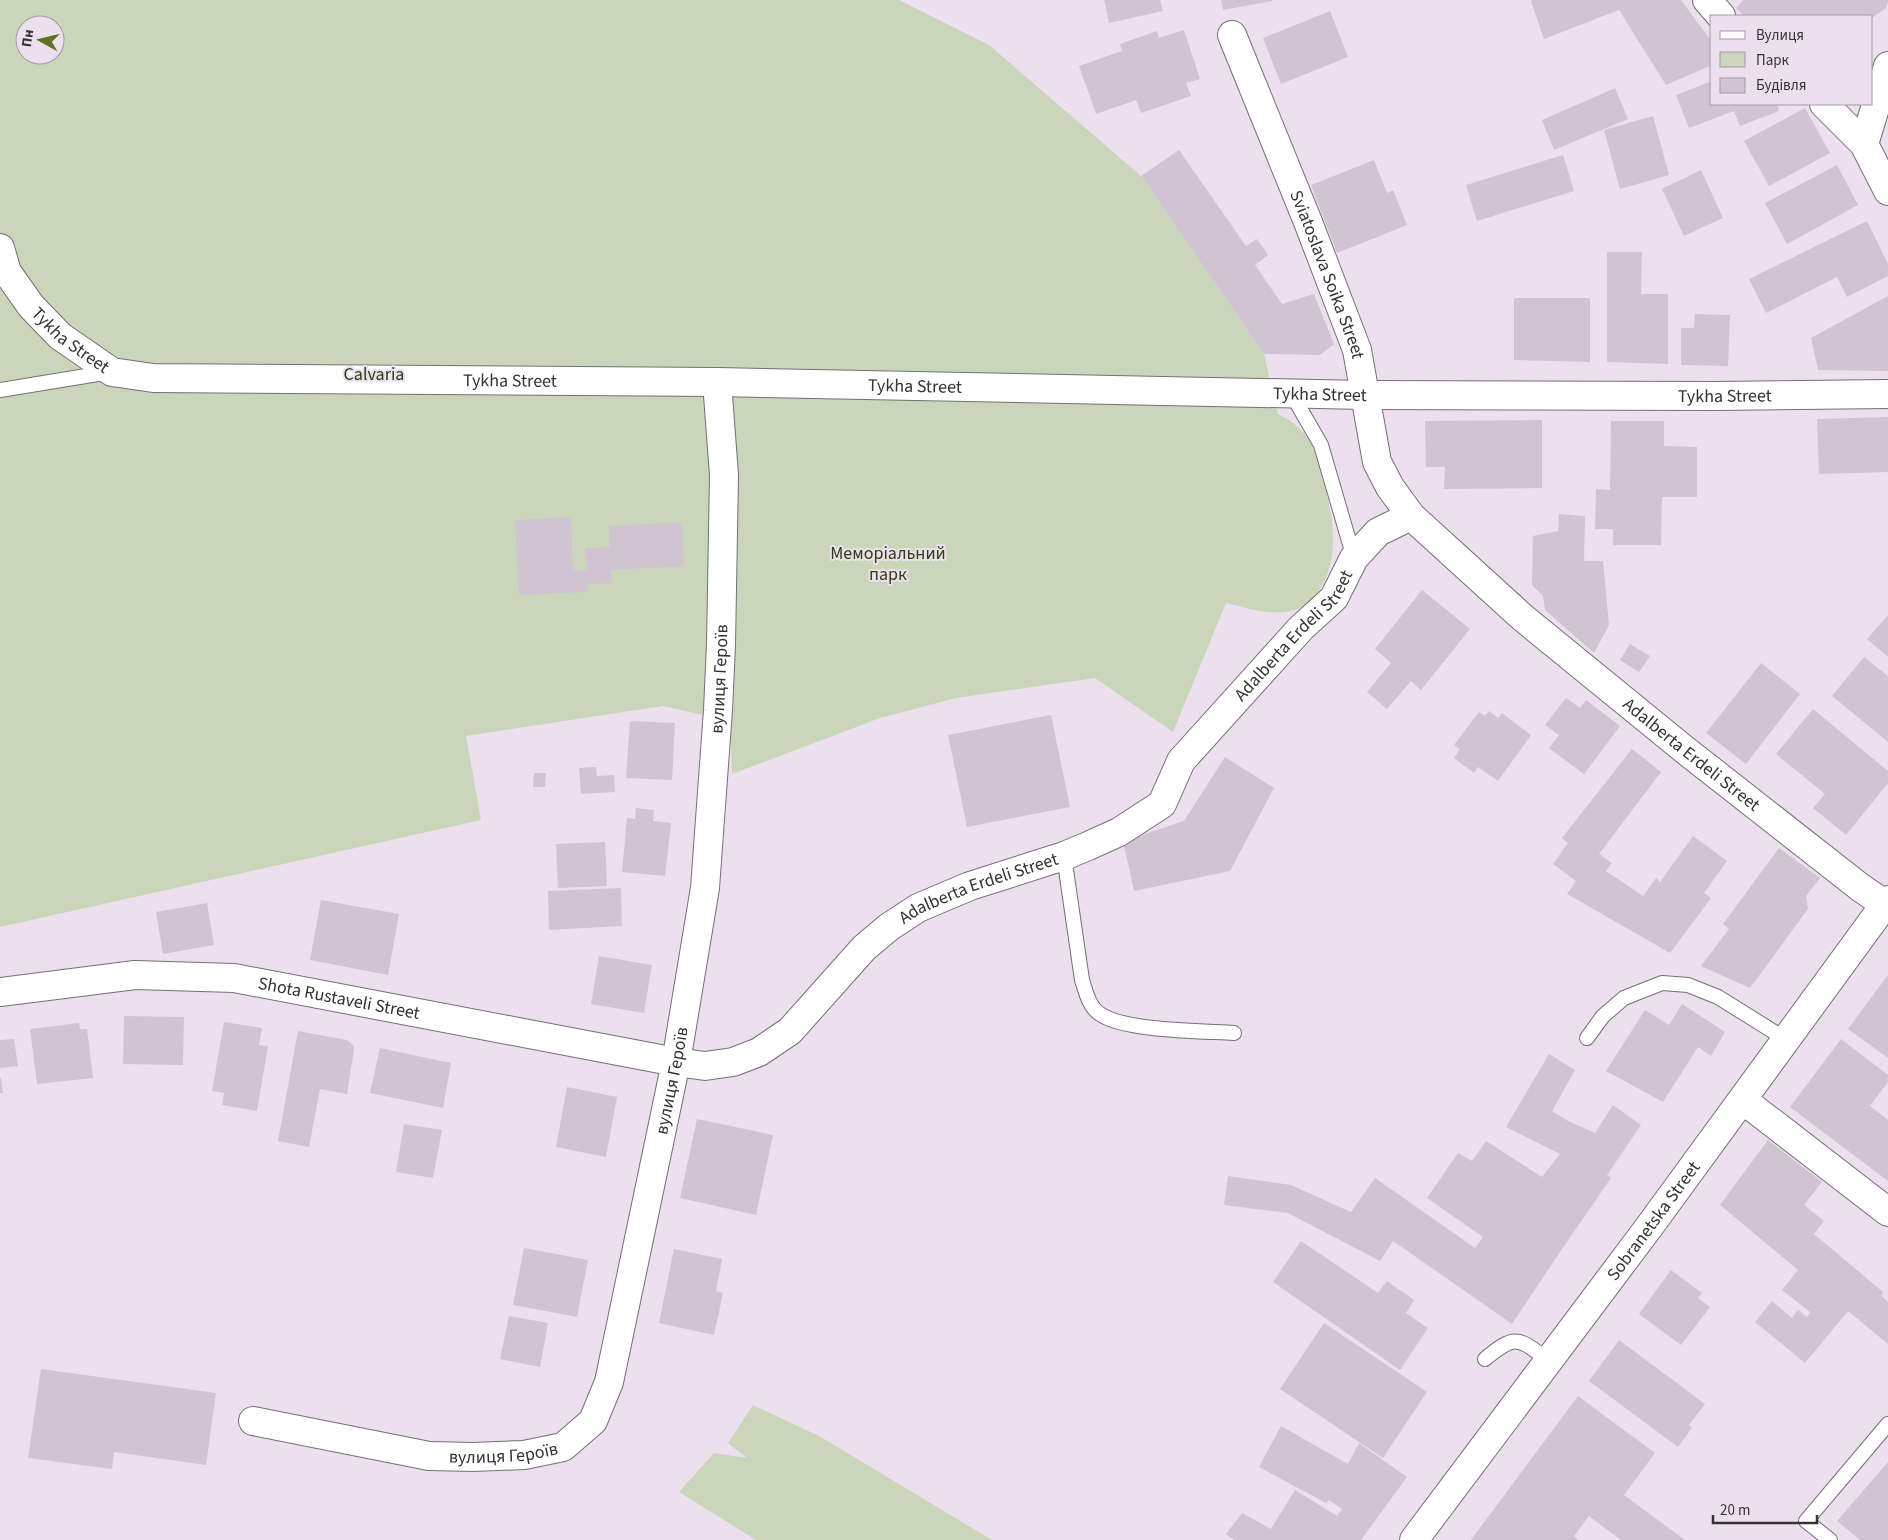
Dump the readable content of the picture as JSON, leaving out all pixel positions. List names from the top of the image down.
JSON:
{
  "streets": {
    "street": [
      "Sviatoslava Soika Street",
      "Tykha Street",
      "Adalberta Erdeli Street",
      "вулиця Героїв",
      "Shota Rustaveli Street",
      "Sobranetska Street"
    ]
  },
  "crossings": [
    ["Sviatoslava Soika Street", "Tykha Street"],
    ["Sviatoslava Soika Street", "Adalberta Erdeli Street"],
    ["Tykha Street", "вулиця Героїв"],
    ["Adalberta Erdeli Street", "вулиця Героїв"],
    ["Adalberta Erdeli Street", "Shota Rustaveli Street"],
    ["Adalberta Erdeli Street", "Sobranetska Street"],
    ["вулиця Героїв", "Shota Rustaveli Street"]
  ],
  "parks": ["Calvaria", "Меморіальний парк"],
  "legend": ["Вулиця", "Парк", "Будівля"],
  "scale_bar": "20 m",
  "north": "left"
}
